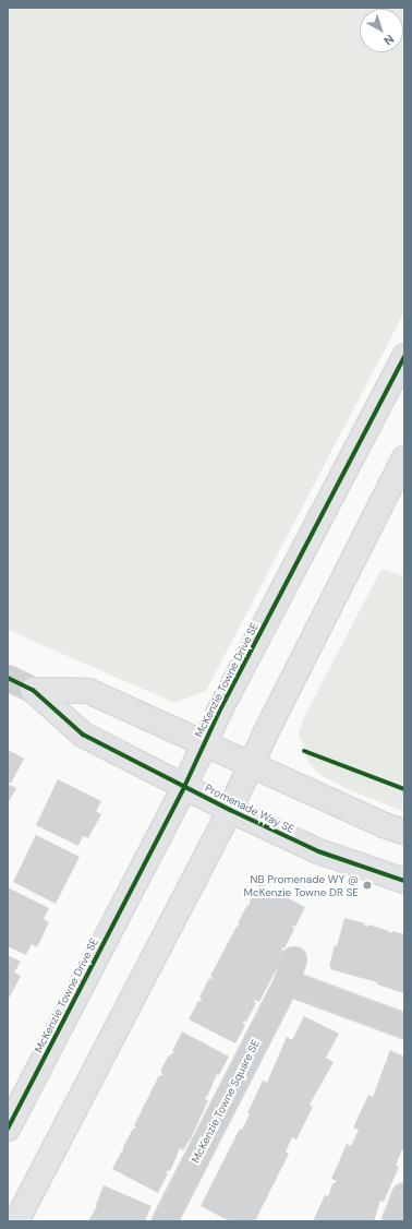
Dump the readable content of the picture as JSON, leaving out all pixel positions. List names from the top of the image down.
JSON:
{
  "streets": {
    "street": ["McKenzie Towne Drive SE", "Promenade Way SE", "McKenzie Towne Square SE"]
  },
  "crossings": [
    ["McKenzie Towne Drive SE", "Promenade Way SE"]
  ],
  "places": ["NB Promenade WY @ McKenzie Towne DR SE"],
  "north": "bottom right"
}
